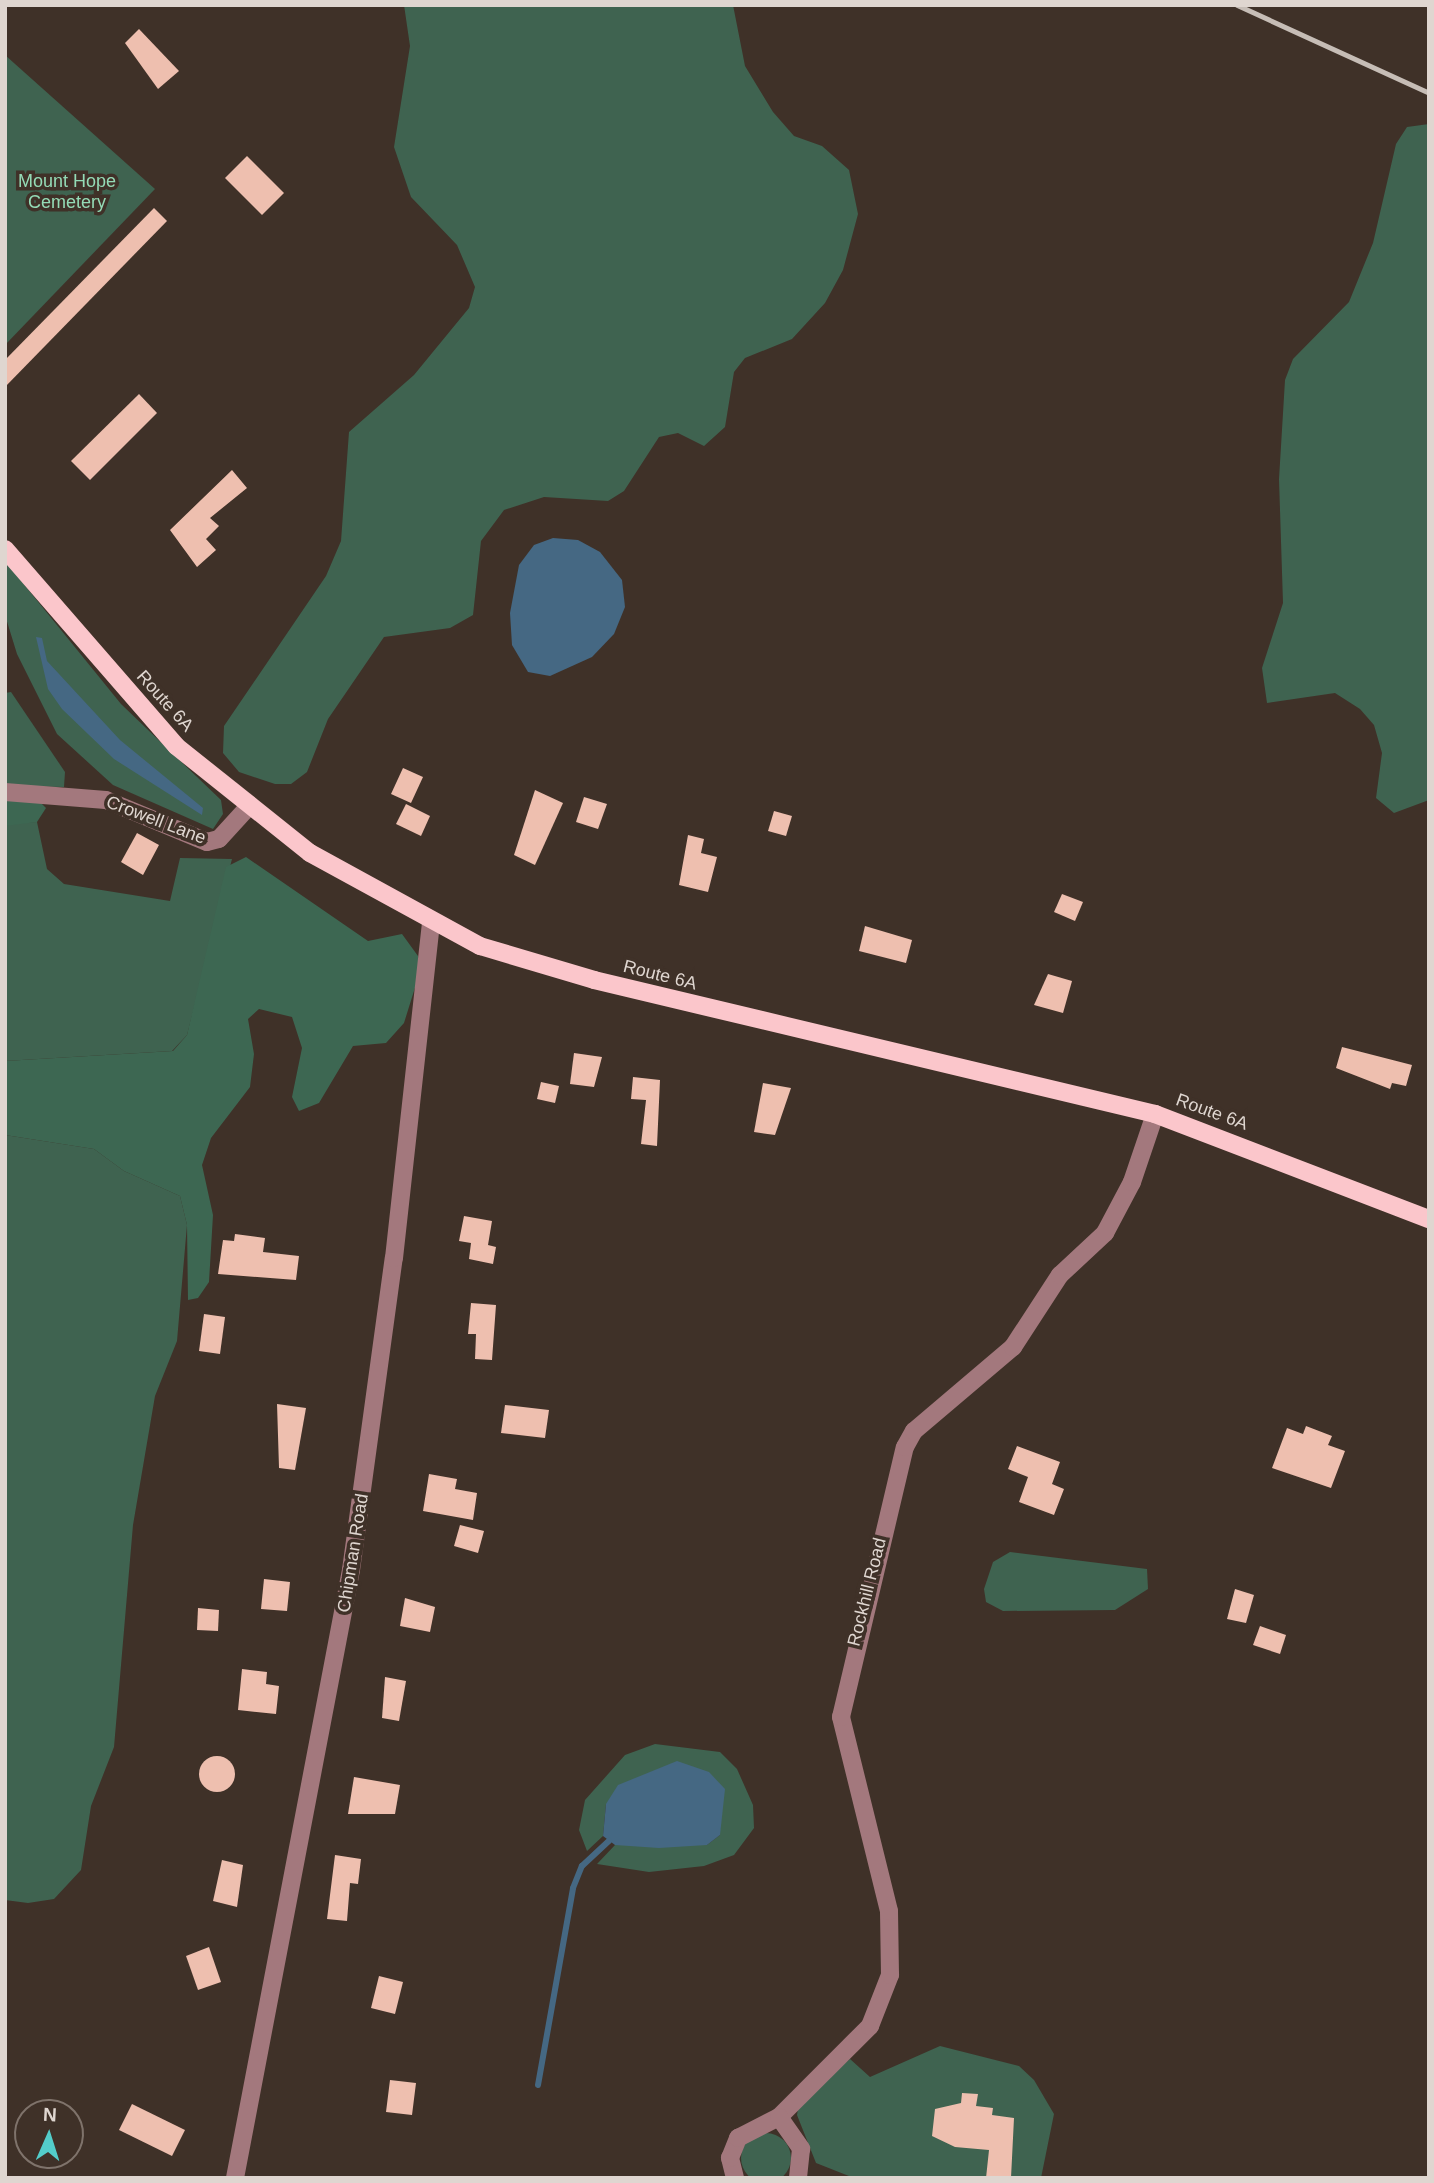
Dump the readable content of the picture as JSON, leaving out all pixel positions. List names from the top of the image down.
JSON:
{
  "streets": {
    "main road": ["Route 6A"],
    "street": ["Crowell Lane", "Chipman Road", "Rockhill Road"]
  },
  "crossings": [
    ["Route 6A", "Crowell Lane"],
    ["Route 6A", "Chipman Road"],
    ["Route 6A", "Rockhill Road"]
  ],
  "parks": ["Mount Hope Cemetery"],
  "north": "top"
}
